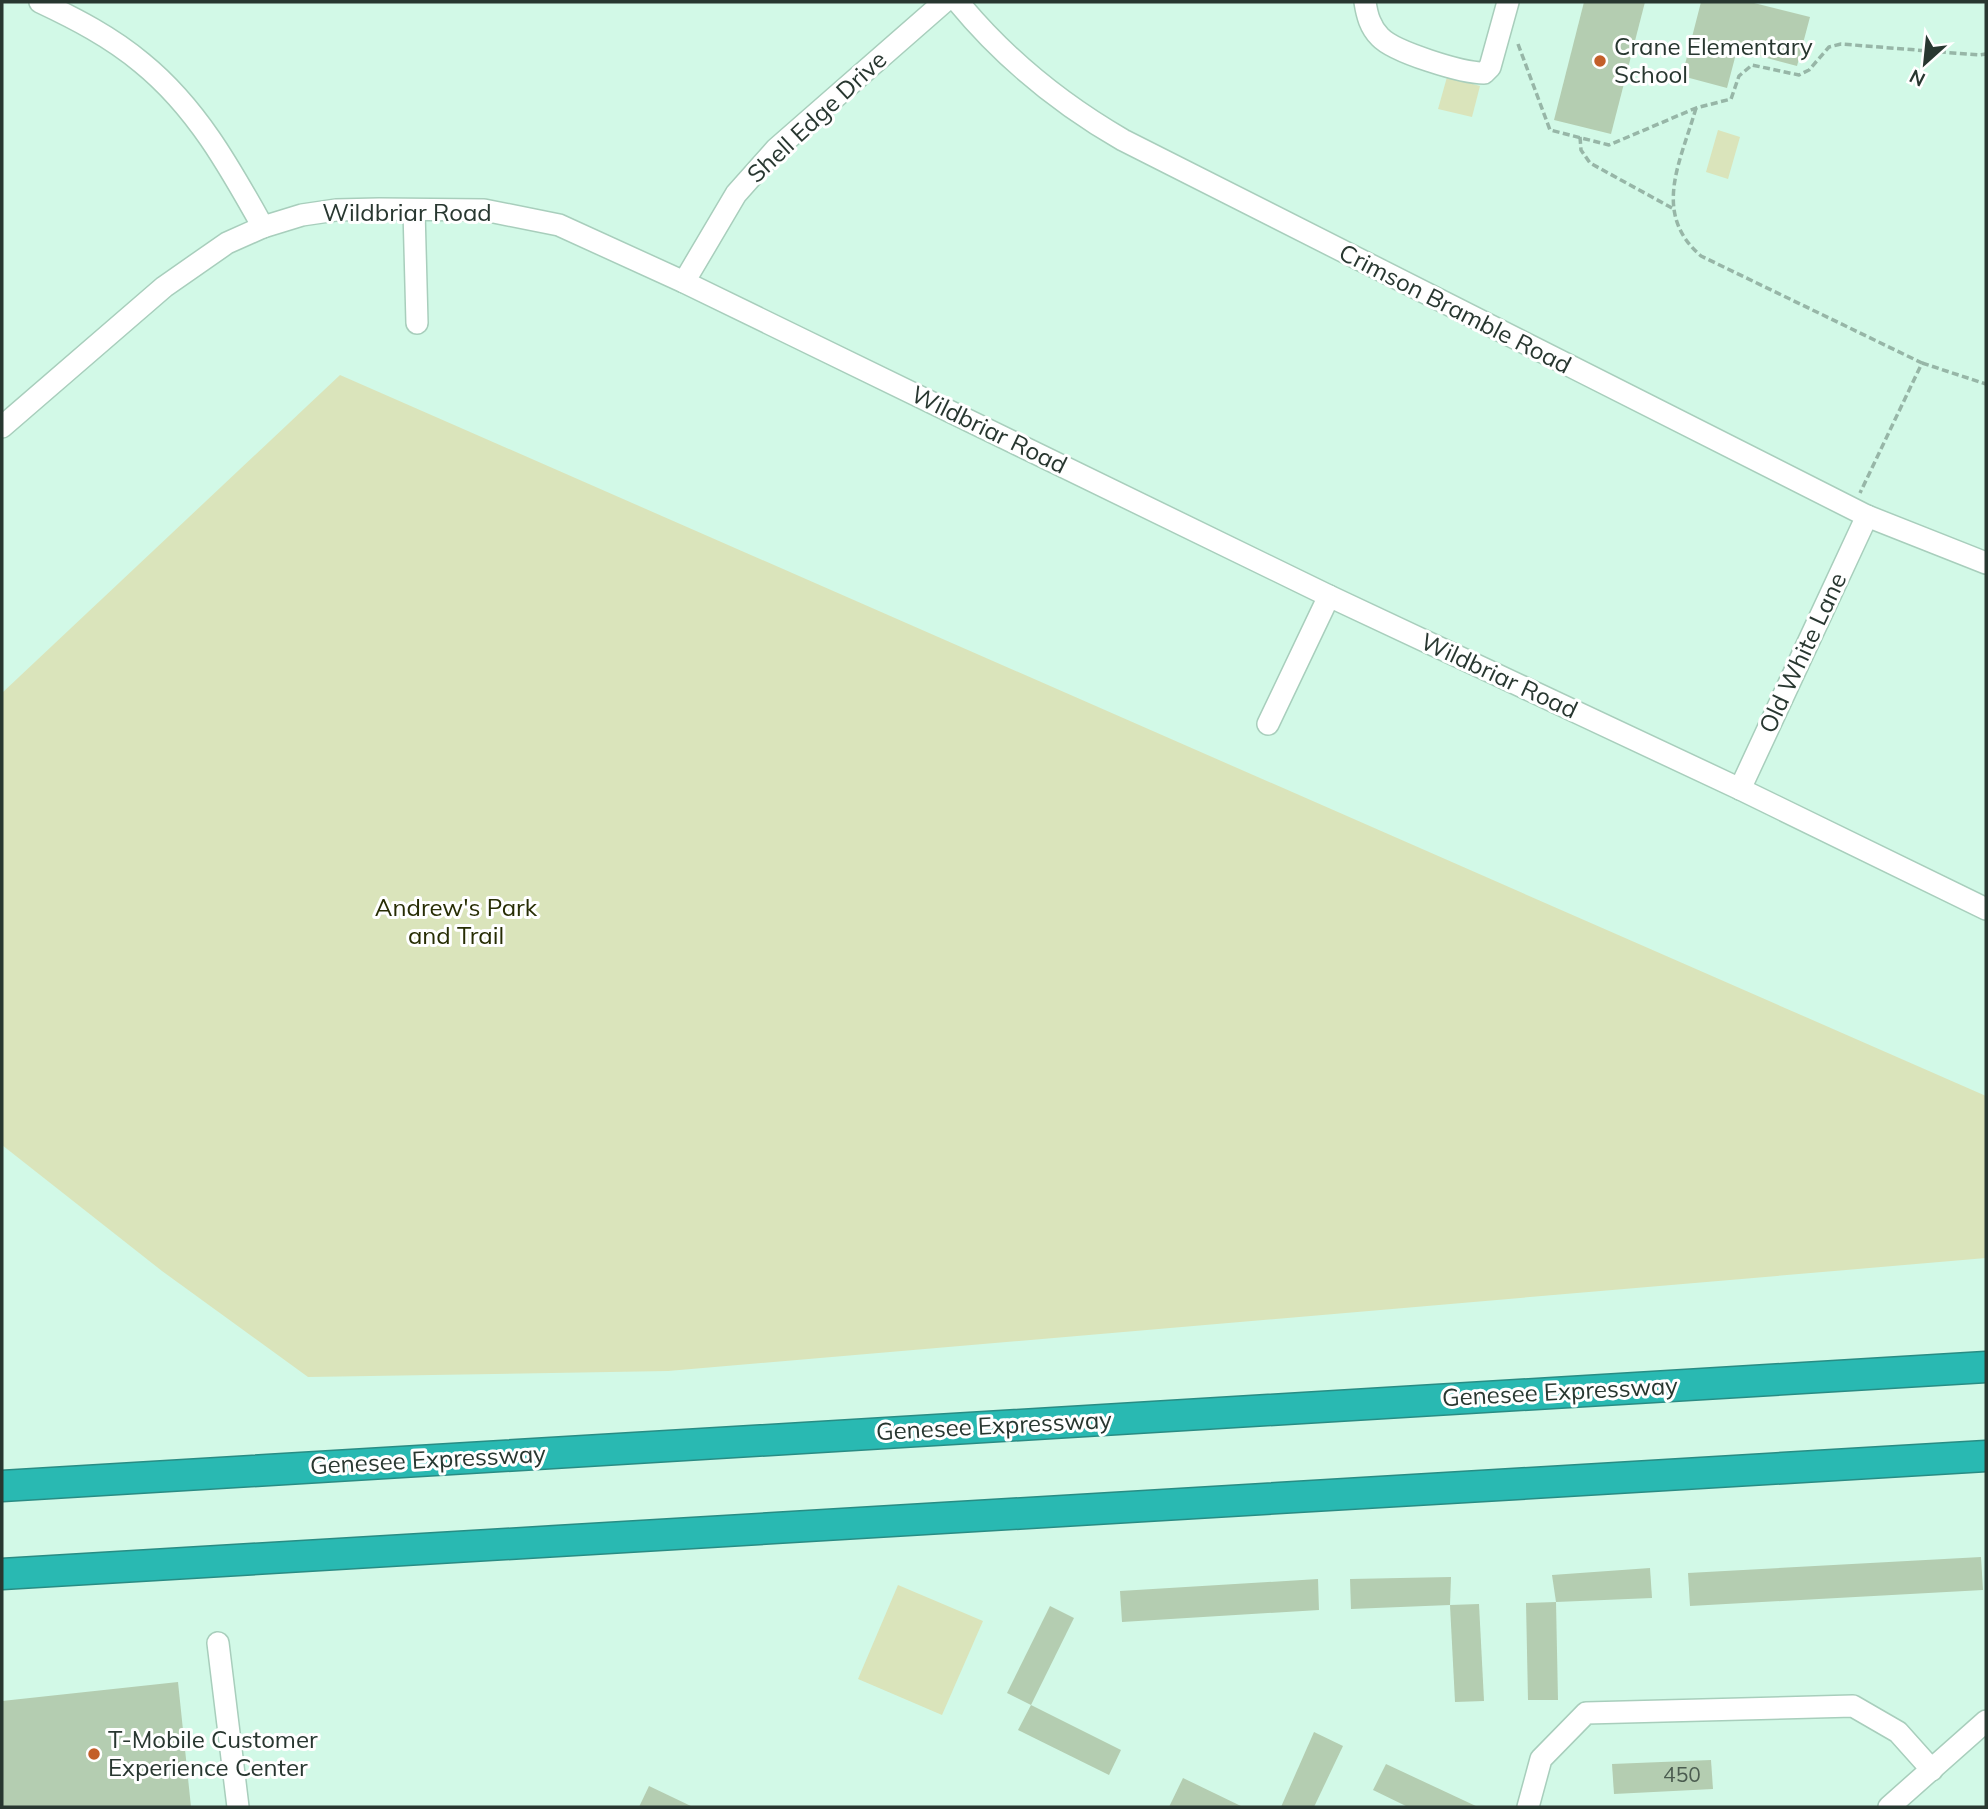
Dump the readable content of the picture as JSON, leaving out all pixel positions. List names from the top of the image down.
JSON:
{
  "streets": {
    "highway": ["Genesee Expressway"],
    "street": [
      "Shell Edge Drive",
      "Wildbriar Road",
      "Crimson Bramble Road",
      "Old White Lane"
    ]
  },
  "crossings": [
    ["Shell Edge Drive", "Wildbriar Road"],
    ["Wildbriar Road", "Old White Lane"],
    ["Crimson Bramble Road", "Old White Lane"]
  ],
  "parks": ["Andrew's Park and Trail"],
  "places": ["Crane Elementary School", "T-Mobile Customer Experience Center"],
  "house_numbers": ["450"],
  "north": "bottom left"
}
